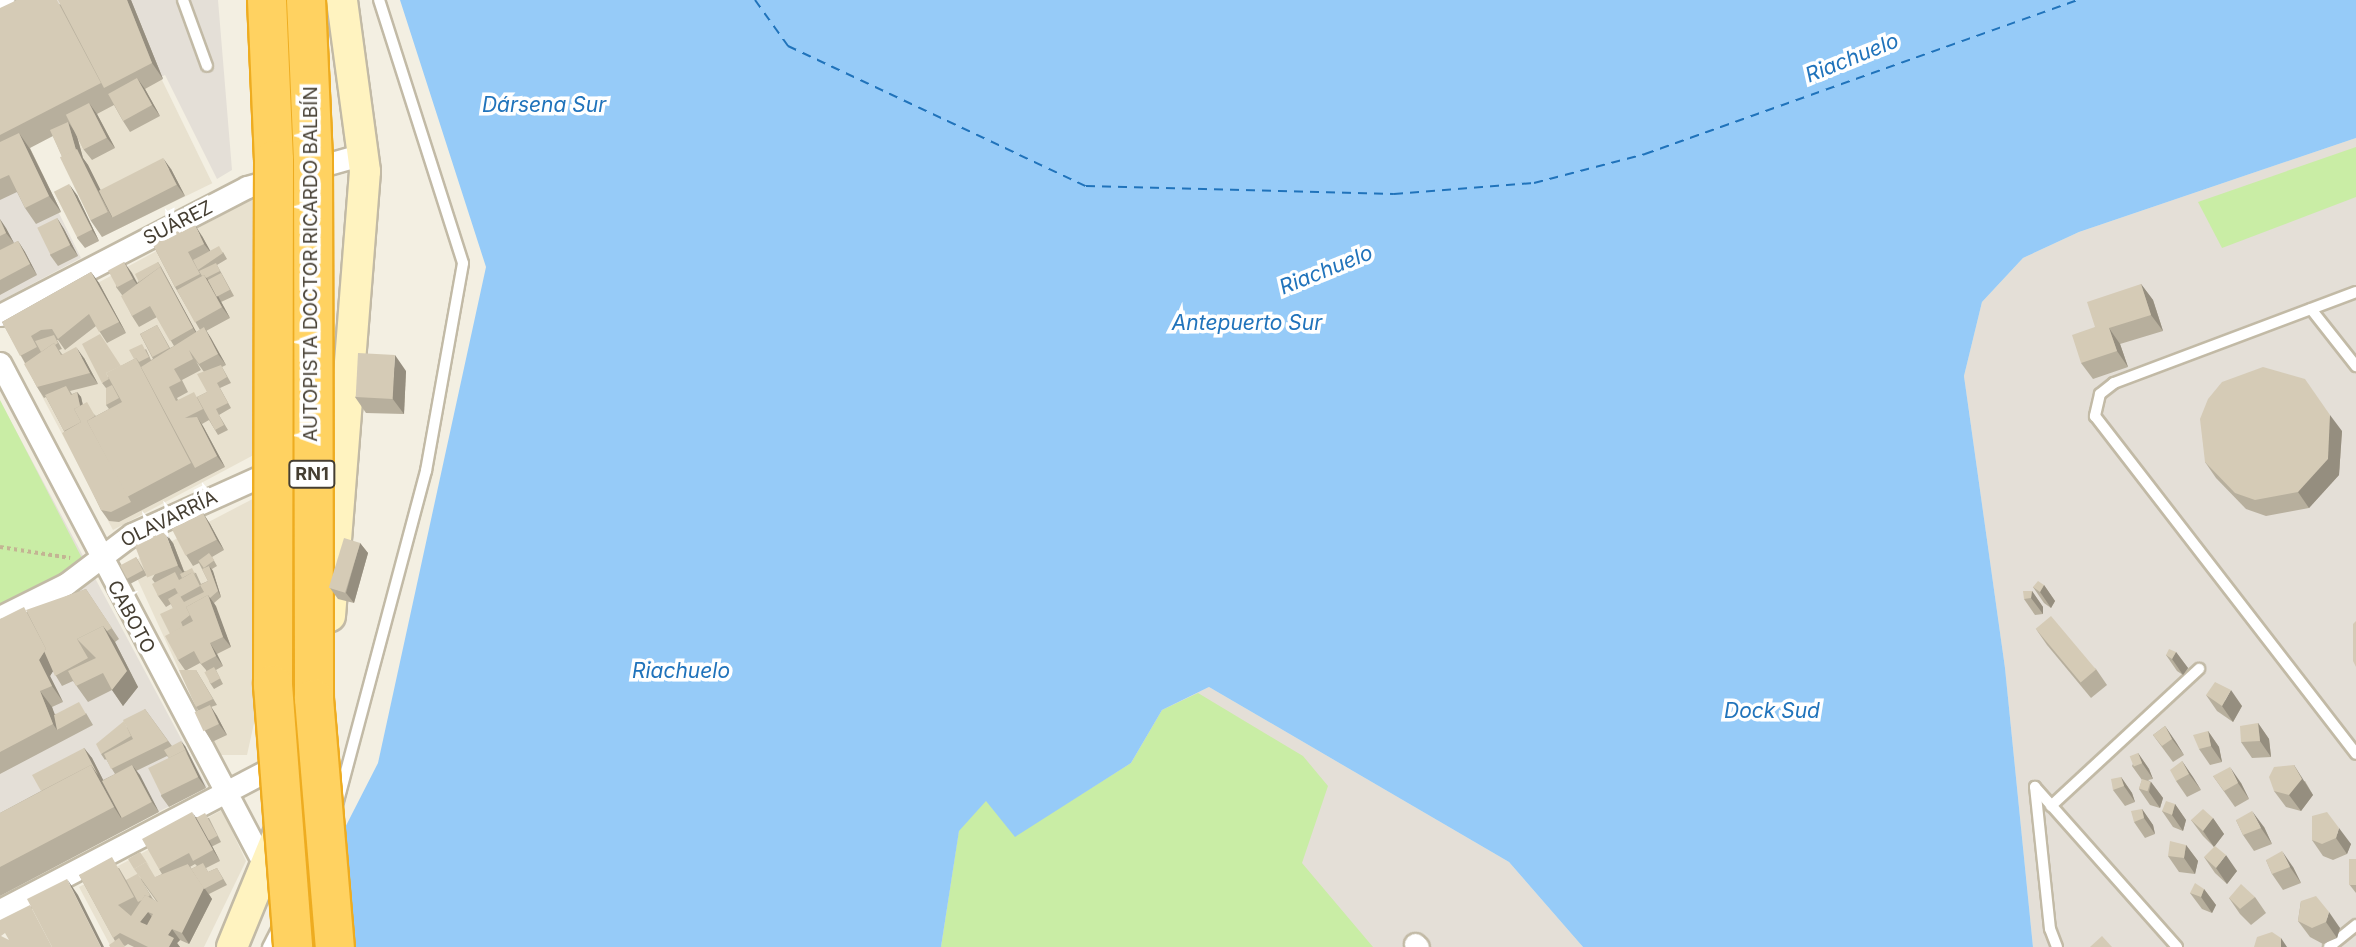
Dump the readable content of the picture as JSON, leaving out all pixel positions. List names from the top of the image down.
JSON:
{
  "streets": {
    "highway": ["AUTOPISTA DOCTOR RICARDO BALBÍN", "RN1"],
    "street": ["SUÁREZ", "OLAVARRÍA", "CABOTO"]
  },
  "crossings": [
    ["OLAVARRÍA", "CABOTO"]
  ],
  "water": [
    "Riachuelo",
    "Dársena Sur",
    "Antepuerto Sur",
    "Dock Sud"
  ]
}
